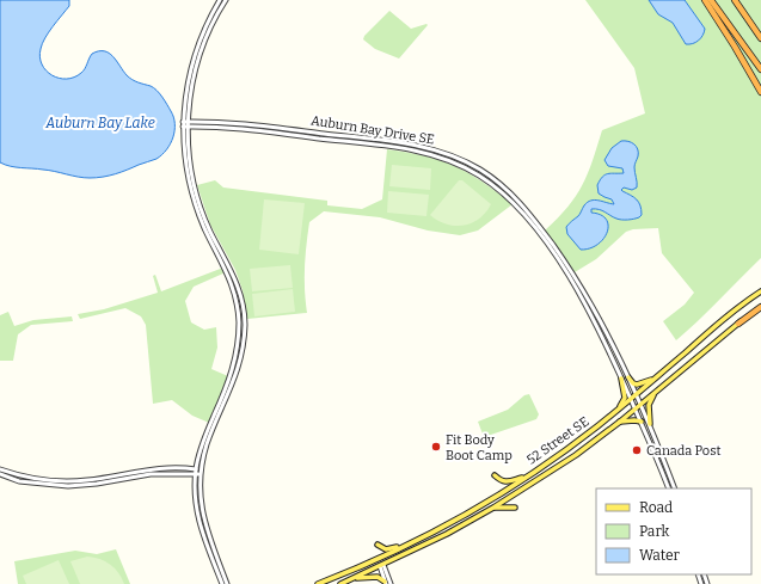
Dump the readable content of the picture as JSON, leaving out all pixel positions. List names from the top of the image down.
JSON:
{
  "streets": {
    "main road": ["52 Street SE"],
    "street": ["Auburn Bay Drive SE"]
  },
  "crossings": [
    ["Auburn Bay Drive SE", "52 Street SE"]
  ],
  "water": ["Auburn Bay Lake"],
  "places": ["Fit Body Boot Camp", "Canada Post"],
  "legend": ["Road", "Park", "Water"]
}
